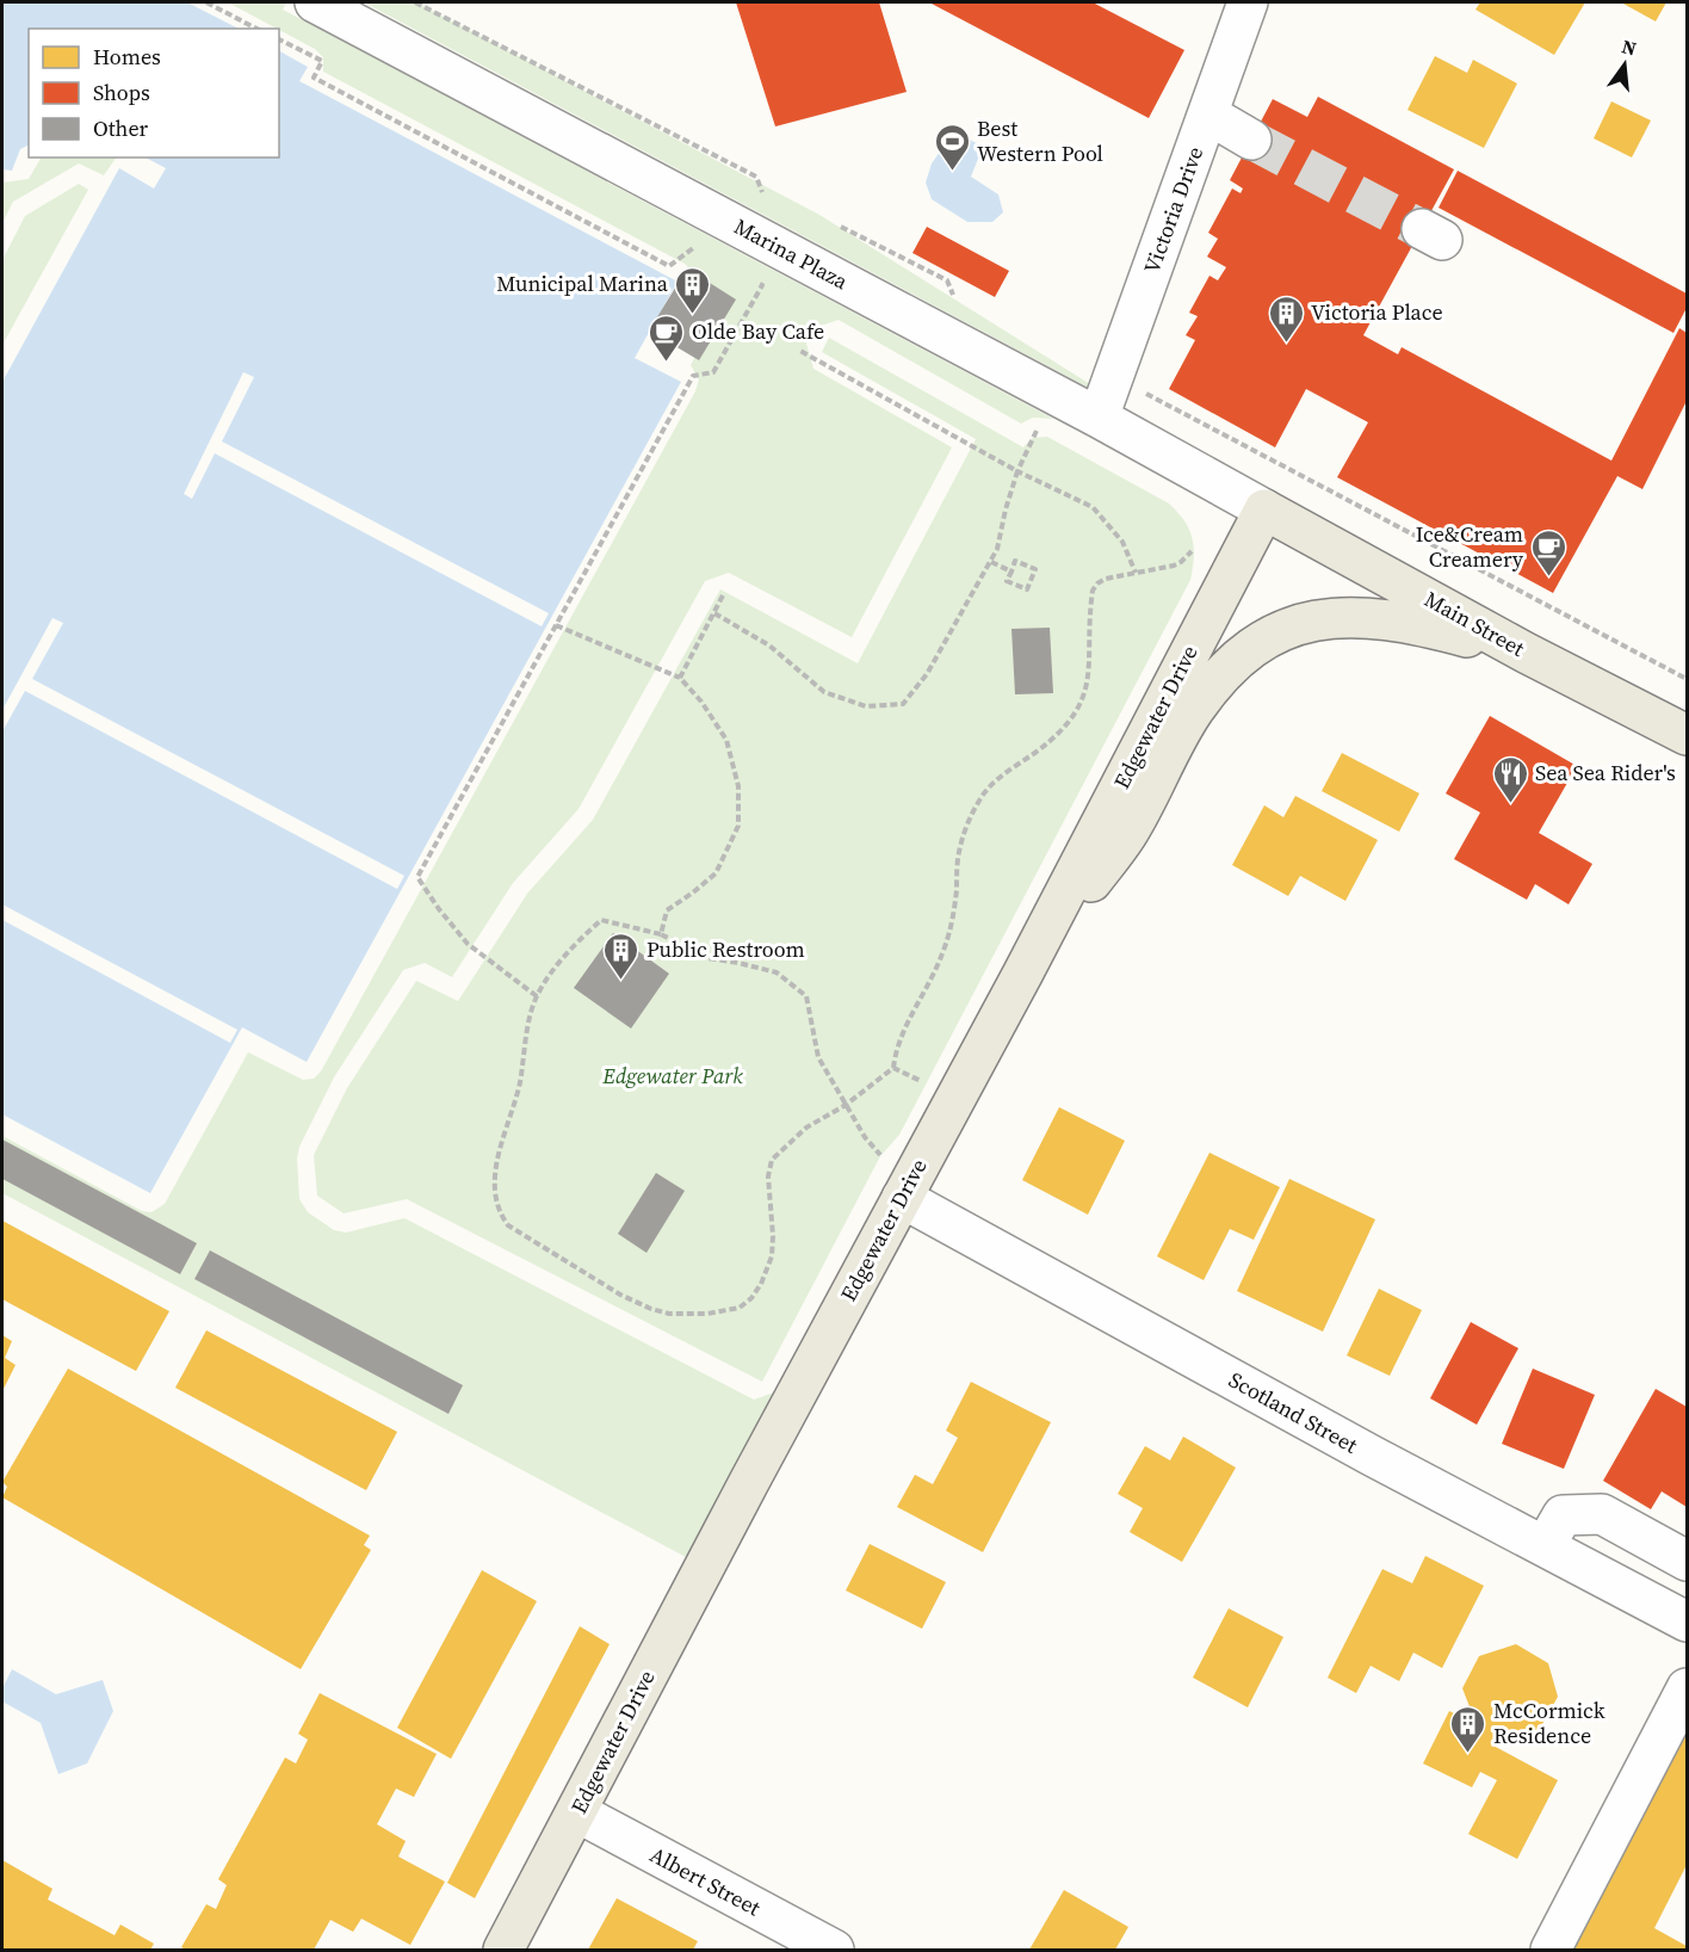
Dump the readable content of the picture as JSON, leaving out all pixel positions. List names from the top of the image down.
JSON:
{
  "streets": {
    "main road": ["Main Street", "Edgewater Drive"],
    "street": [
      "Victoria Drive",
      "Marina Plaza",
      "Scotland Street",
      "Albert Street"
    ]
  },
  "crossings": [
    ["Victoria Drive", "Marina Plaza"],
    ["Marina Plaza", "Main Street"],
    ["Marina Plaza", "Edgewater Drive"],
    ["Main Street", "Edgewater Drive"],
    ["Edgewater Drive", "Scotland Street"],
    ["Edgewater Drive", "Albert Street"]
  ],
  "parks": ["Edgewater Park"],
  "places": {
    "sports": ["Best Western Pool"],
    "building": [
      "Municipal Marina",
      "Victoria Place",
      "Public Restroom",
      "McCormick Residence"
    ],
    "cafe": ["Olde Bay Cafe", "Ice&Cream Creamery"],
    "restaurant": ["Sea Sea Rider's"]
  },
  "legend": ["Homes", "Shops", "Other"],
  "north": "top"
}
